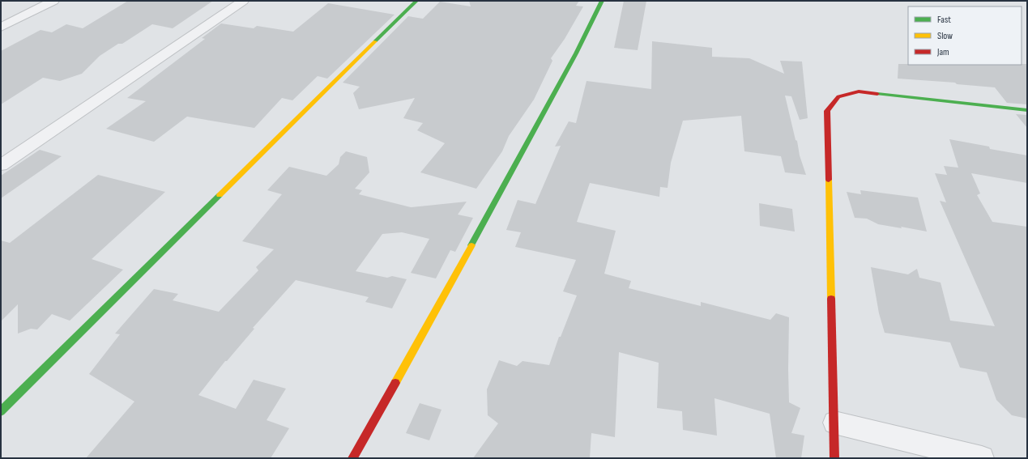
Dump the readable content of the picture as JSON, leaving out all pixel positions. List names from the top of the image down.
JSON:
{
  "legend": ["Fast", "Slow", "Jam"]
}
